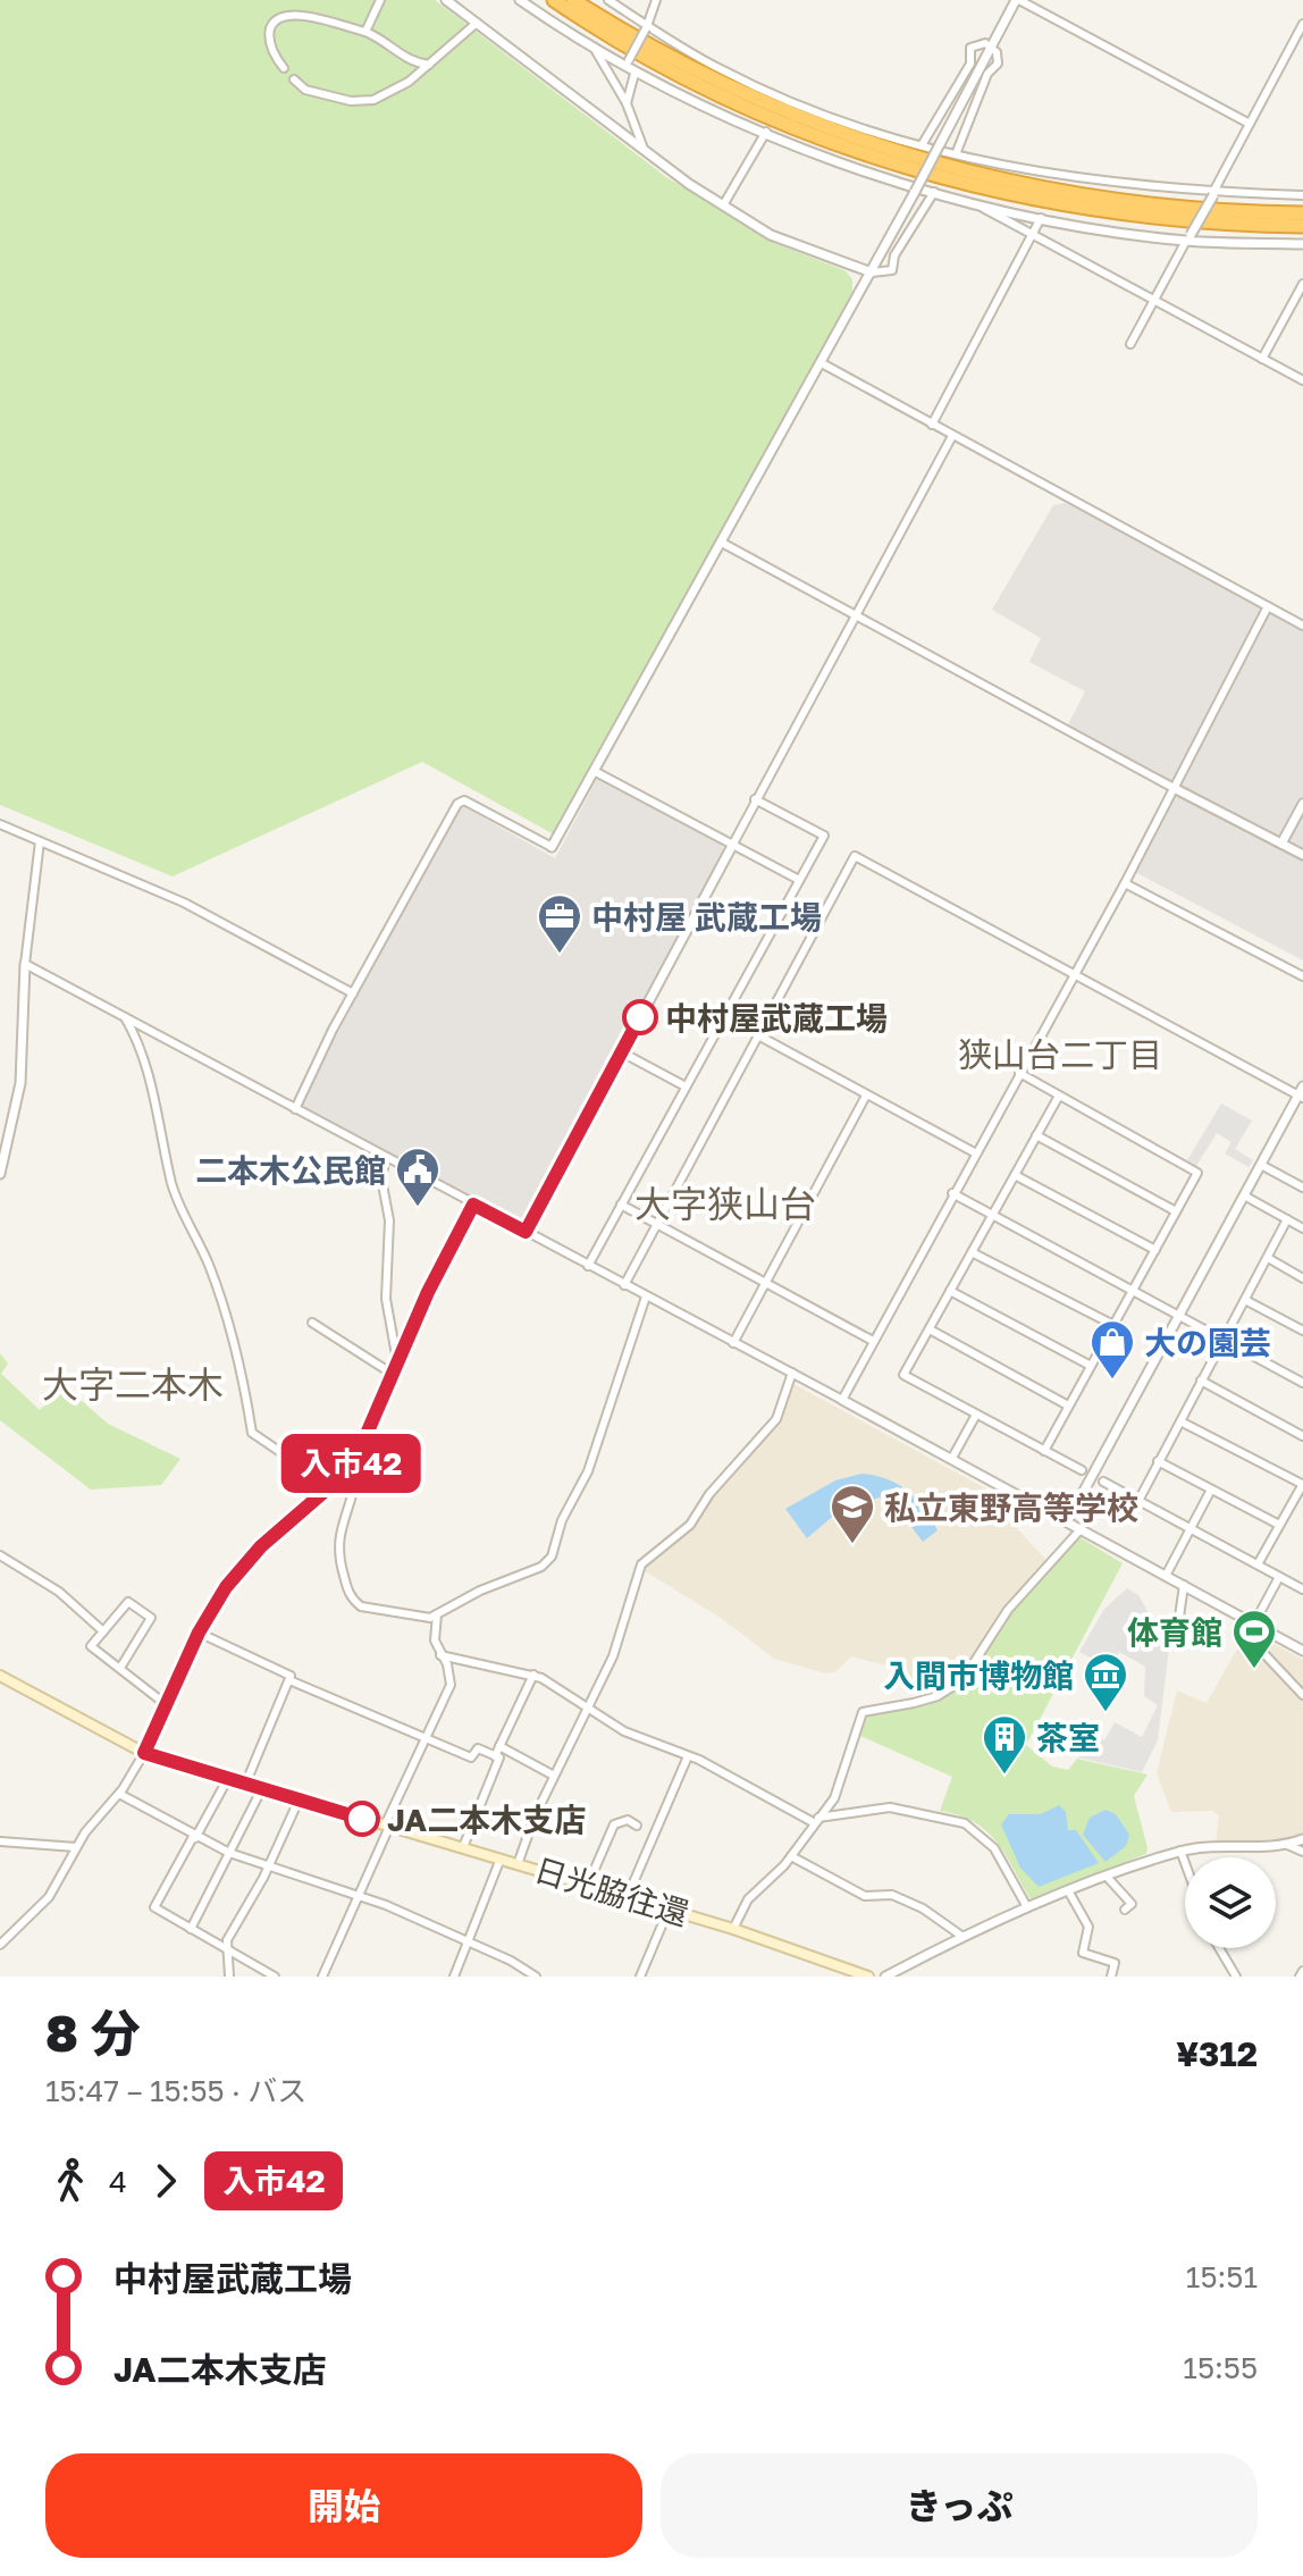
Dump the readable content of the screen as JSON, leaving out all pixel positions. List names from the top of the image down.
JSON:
{
  "streets": {
    "main road": ["日光脇往還"]
  },
  "districts": ["狭山台二丁目", "大字狭山台", "大字二本木"],
  "places": {
    "office": ["中村屋 武蔵工場"],
    "other": ["中村屋武蔵工場", "JA二本木支店"],
    "public building": ["二本木公民館"],
    "shop": ["大の園芸"],
    "school or university": ["私立東野高等学校"],
    "sports": ["体育館"],
    "museum": ["入間市博物館"],
    "building": ["茶室"]
  },
  "lines": ["bus line 入市42"],
  "page": {
    "on_map": "入市42",
    "heading": ["8 分", "15:47 – 15:55 · バス", "¥312"],
    "legs": ["4", "入市42"],
    "list": [
      {
        "name": "中村屋武蔵工場",
        "value": "15:51"
      },
      {
        "name": "JA二本木支店",
        "value": "15:55"
      }
    ],
    "buttons": ["開始", "きっぷ"]
  }
}
